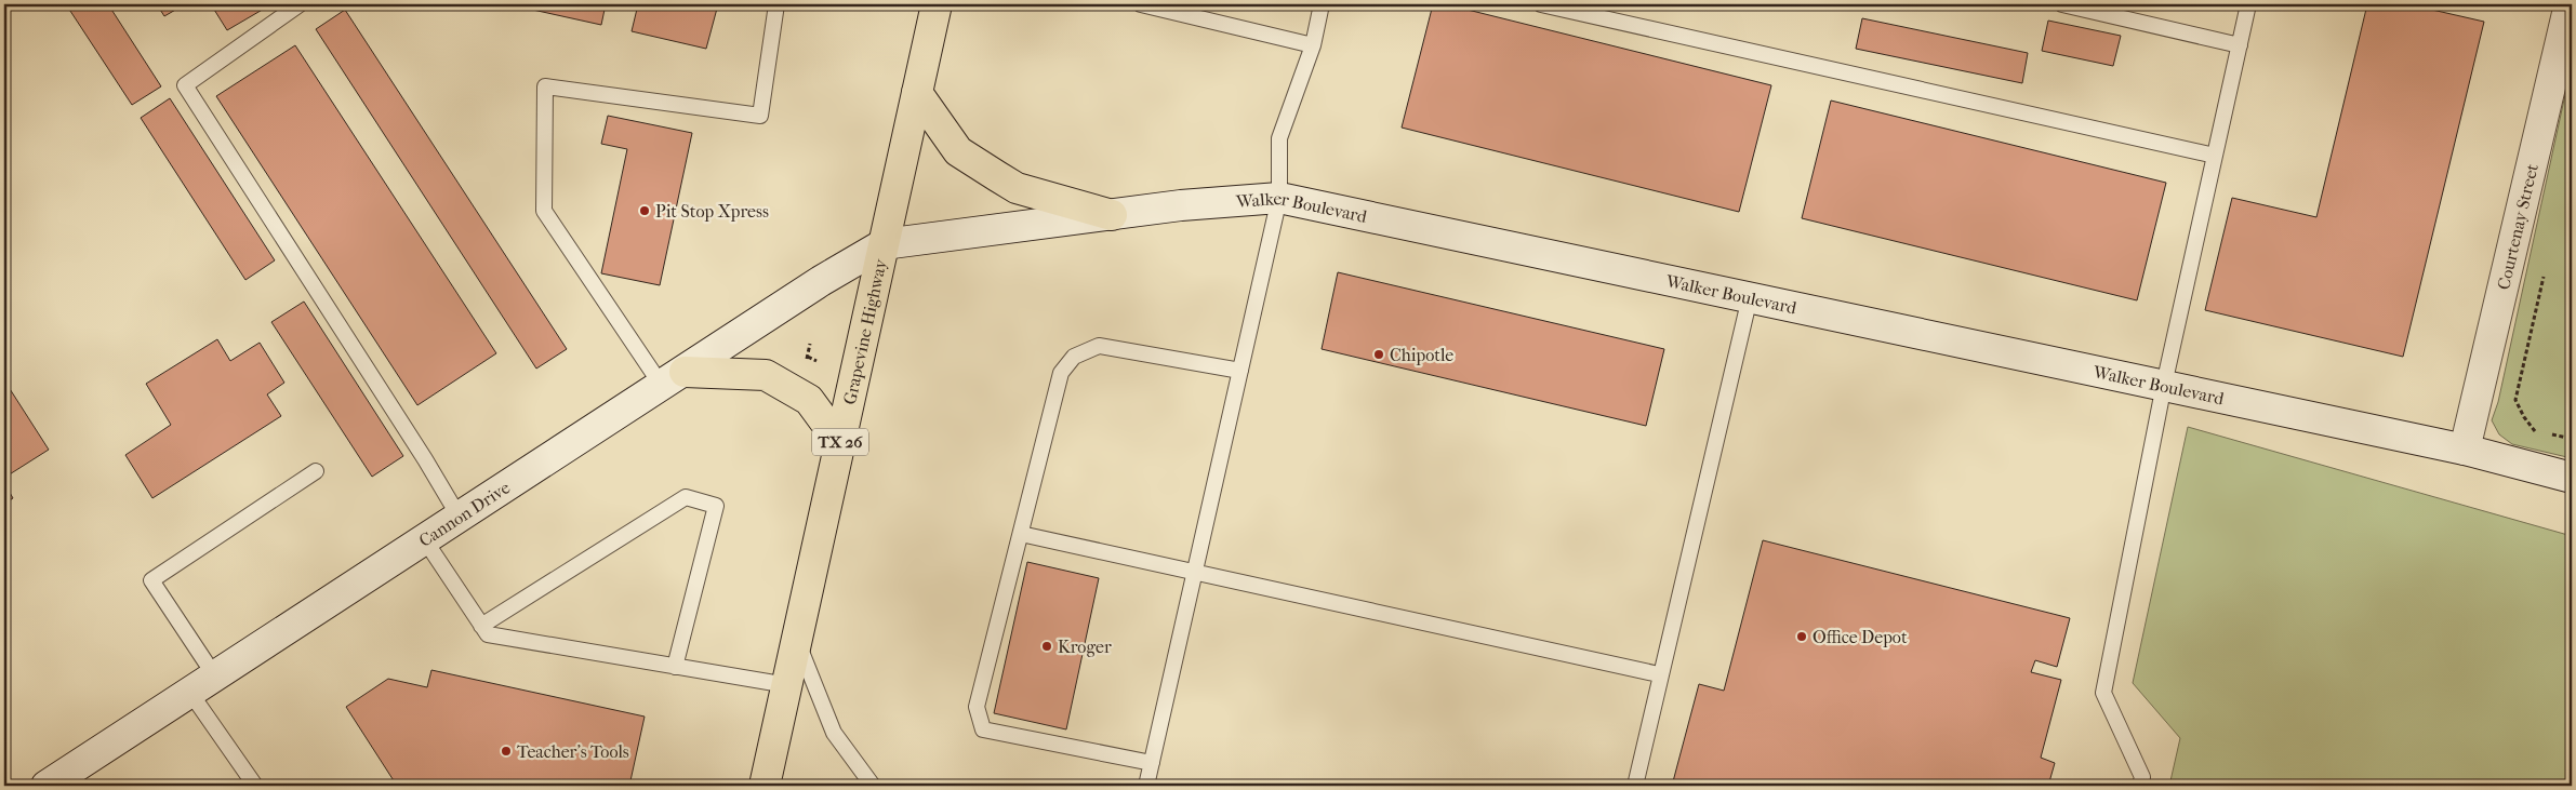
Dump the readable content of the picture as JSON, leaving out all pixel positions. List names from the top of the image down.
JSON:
{
  "streets": {
    "main road": ["Grapevine Highway", "TX 26"],
    "street": ["Walker Boulevard", "Courtenay Street", "Cannon Drive"]
  },
  "crossings": [
    ["Walker Boulevard", "Courtenay Street"],
    ["Walker Boulevard", "Grapevine Highway"],
    ["Walker Boulevard", "Cannon Drive"],
    ["Grapevine Highway", "Cannon Drive"]
  ],
  "places": [
    "Pit Stop Xpress",
    "Chipotle",
    "Office Depot",
    "Kroger",
    "Teacher’s Tools"
  ]
}
